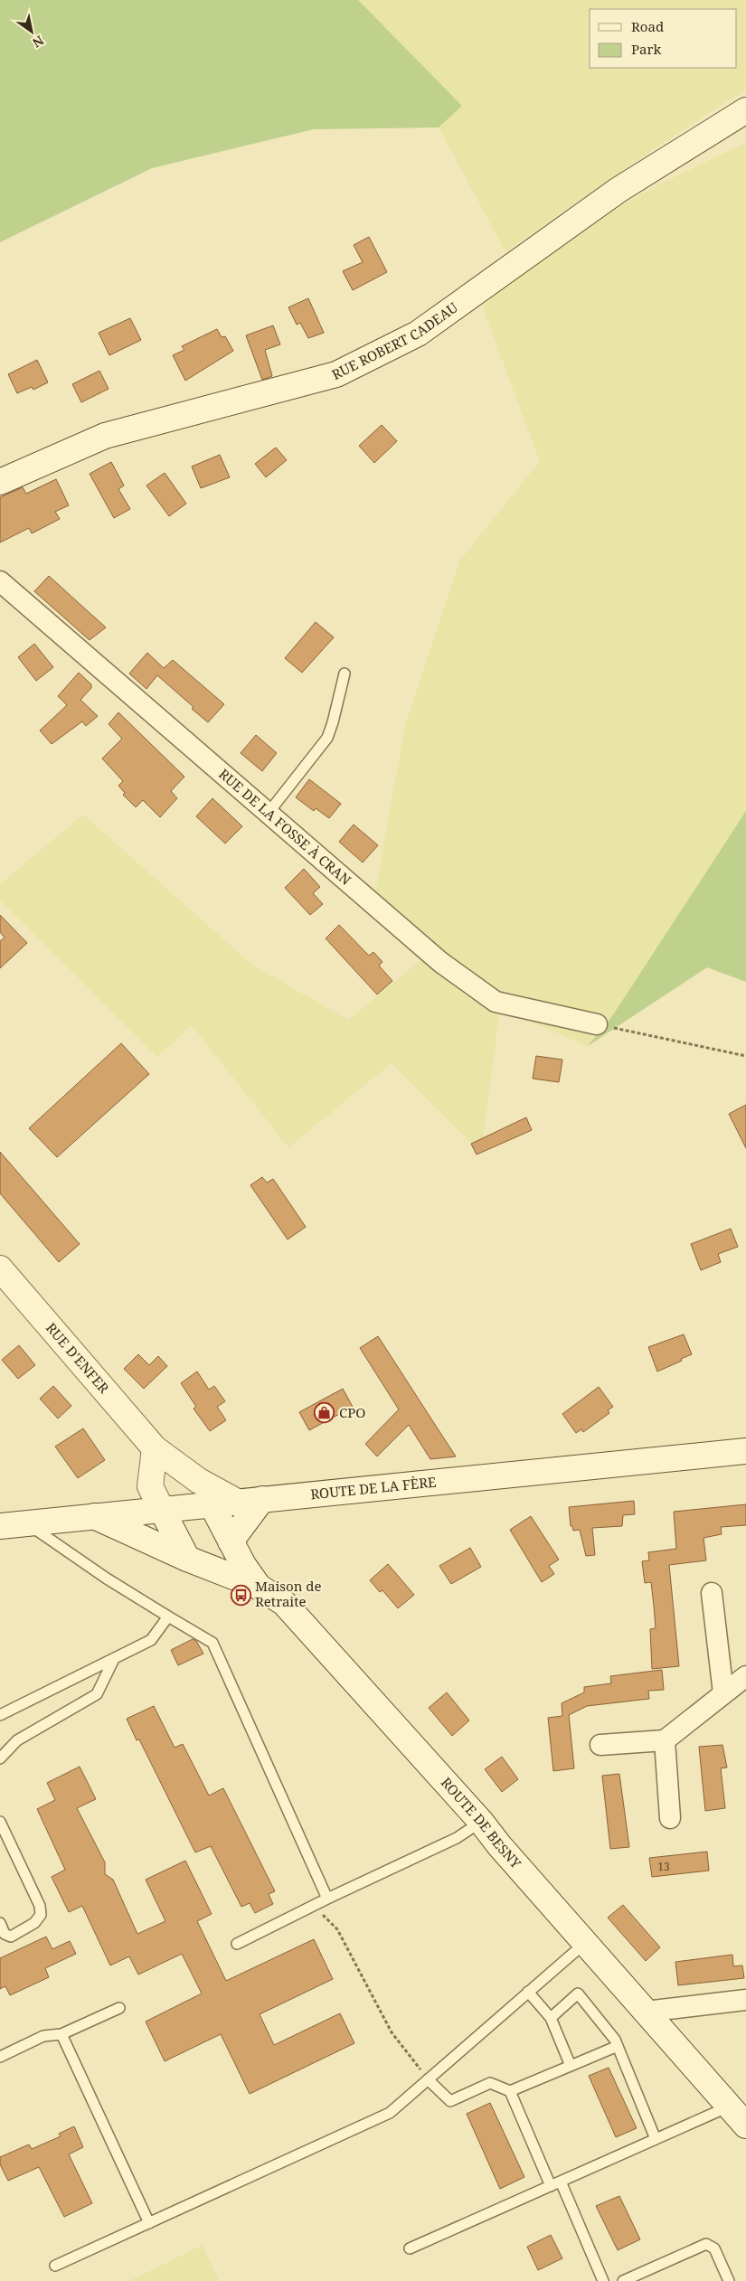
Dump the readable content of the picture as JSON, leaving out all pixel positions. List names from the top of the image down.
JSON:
{
  "streets": {
    "main road": [
      "RUE ROBERT CADEAU",
      "RUE D'ENFER",
      "ROUTE DE LA FÈRE",
      "ROUTE DE BESNY"
    ],
    "street": ["RUE DE LA FOSSE À CRAN"]
  },
  "crossings": [
    ["RUE D'ENFER", "ROUTE DE LA FÈRE"],
    ["ROUTE DE LA FÈRE", "ROUTE DE BESNY"]
  ],
  "places": {
    "shop": ["CPO"],
    "bus stop": ["Maison de Retraite"]
  },
  "house_numbers": ["13"],
  "legend": ["Road", "Park"],
  "north": "bottom right"
}
